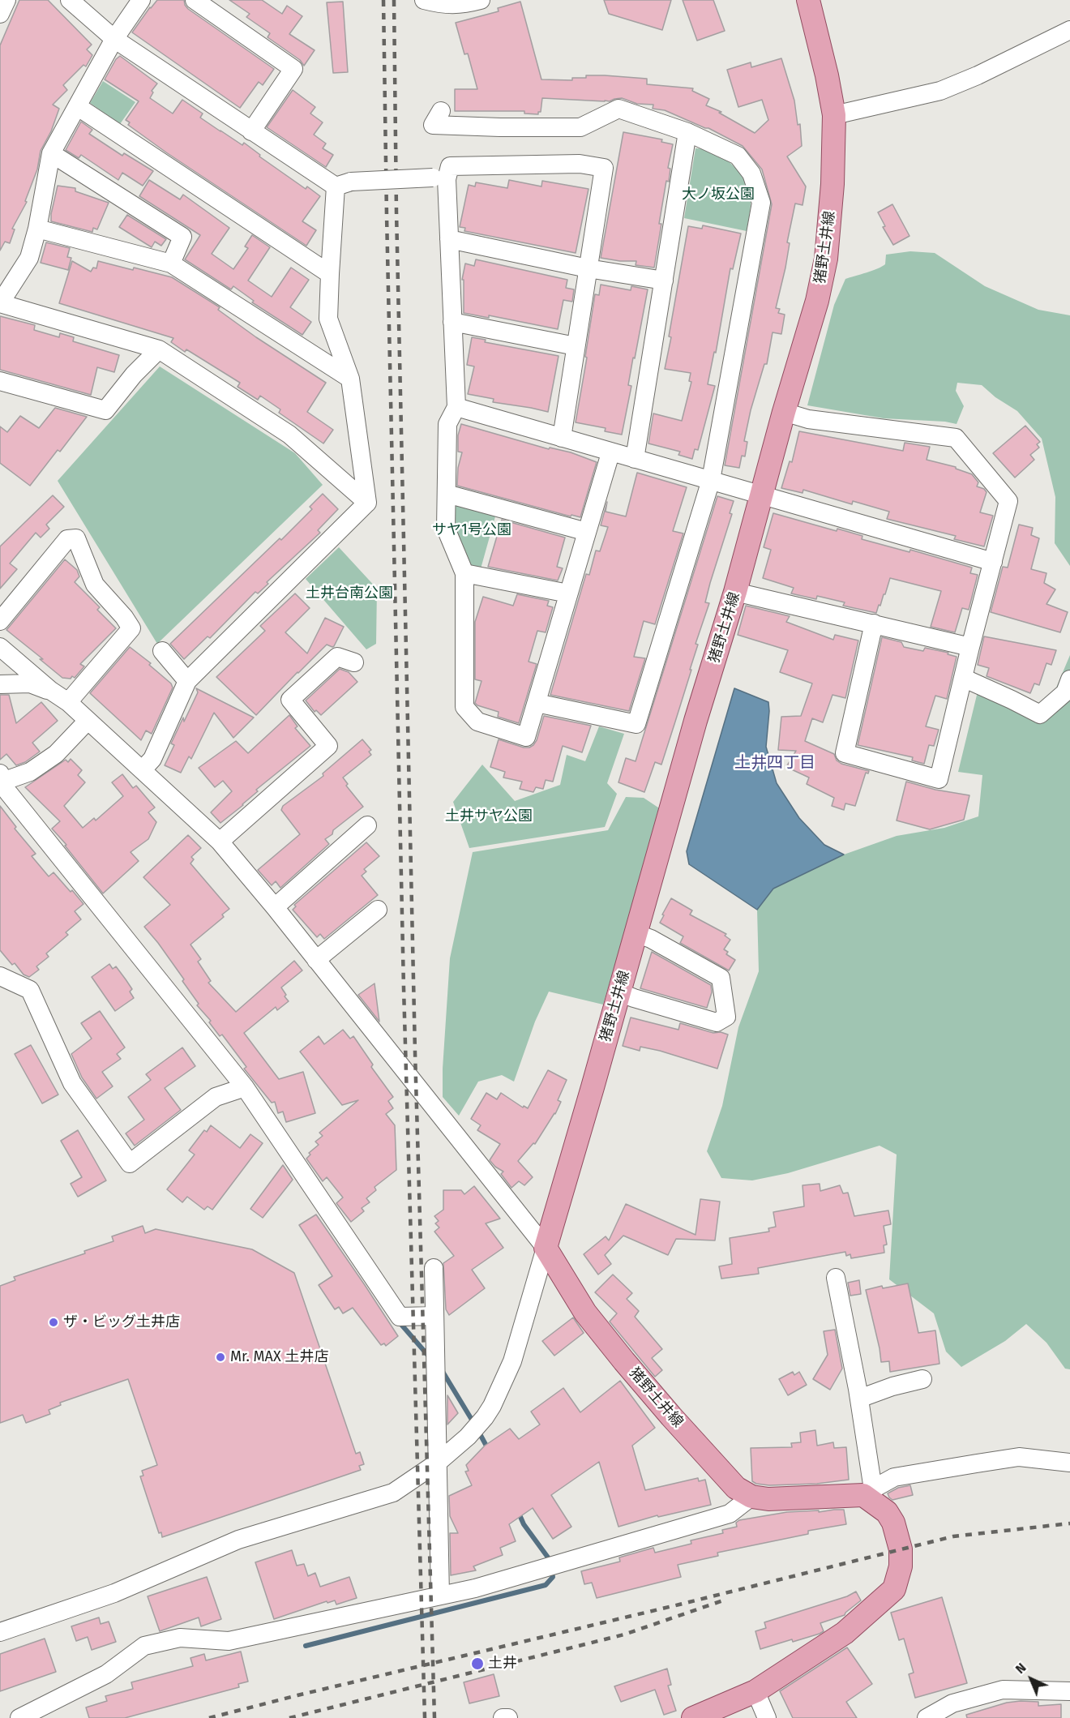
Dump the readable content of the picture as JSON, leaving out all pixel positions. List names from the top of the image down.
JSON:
{
  "streets": {
    "main road": ["猪野土井線"]
  },
  "districts": ["土井四丁目"],
  "parks": [
    "大ノ坂公園",
    "サヤ1号公園",
    "土井台南公園",
    "土井サヤ公園"
  ],
  "places": ["ザ・ビッグ土井店", "Mr. MAX 土井店", "土井"],
  "north": "top left"
}
